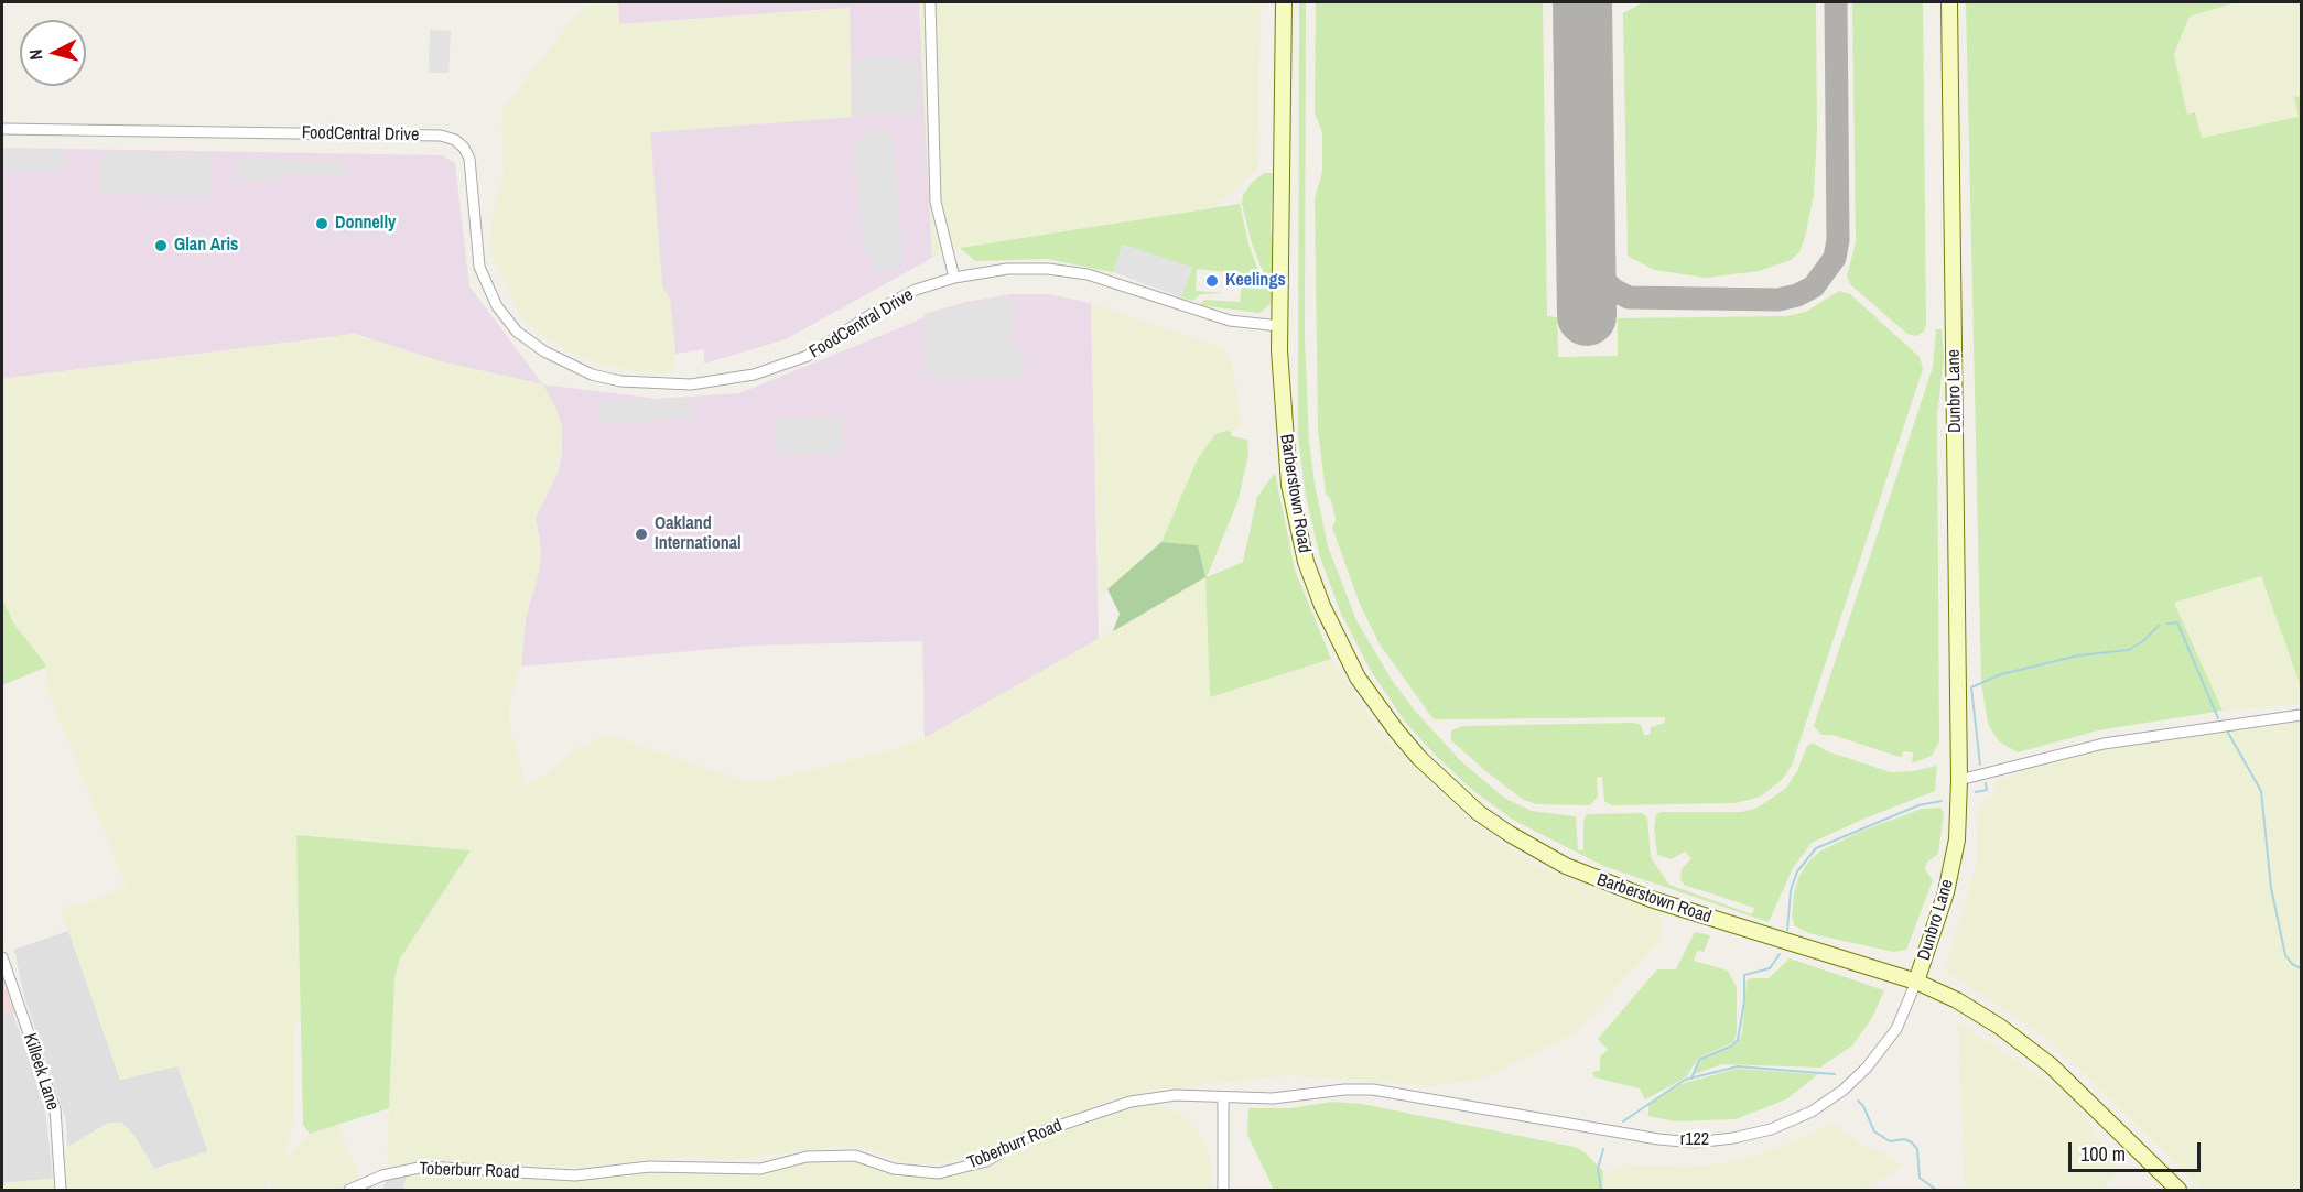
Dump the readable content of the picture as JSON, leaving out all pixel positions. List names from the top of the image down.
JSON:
{
  "streets": {
    "main road": ["Dunbro Lane", "Barberstown Road"],
    "street": [
      "FoodCentral Drive",
      "Killeek Lane",
      "r122",
      "Toberburr Road"
    ]
  },
  "crossings": [
    ["FoodCentral Drive", "Barberstown Road"],
    ["Dunbro Lane", "Barberstown Road"],
    ["Dunbro Lane", "r122"],
    ["Barberstown Road", "r122"],
    ["r122", "Toberburr Road"]
  ],
  "places": [
    "Donnelly",
    "Glan Aris",
    "Keelings",
    "Oakland International"
  ],
  "scale_bar": "100 m",
  "north": "left"
}
